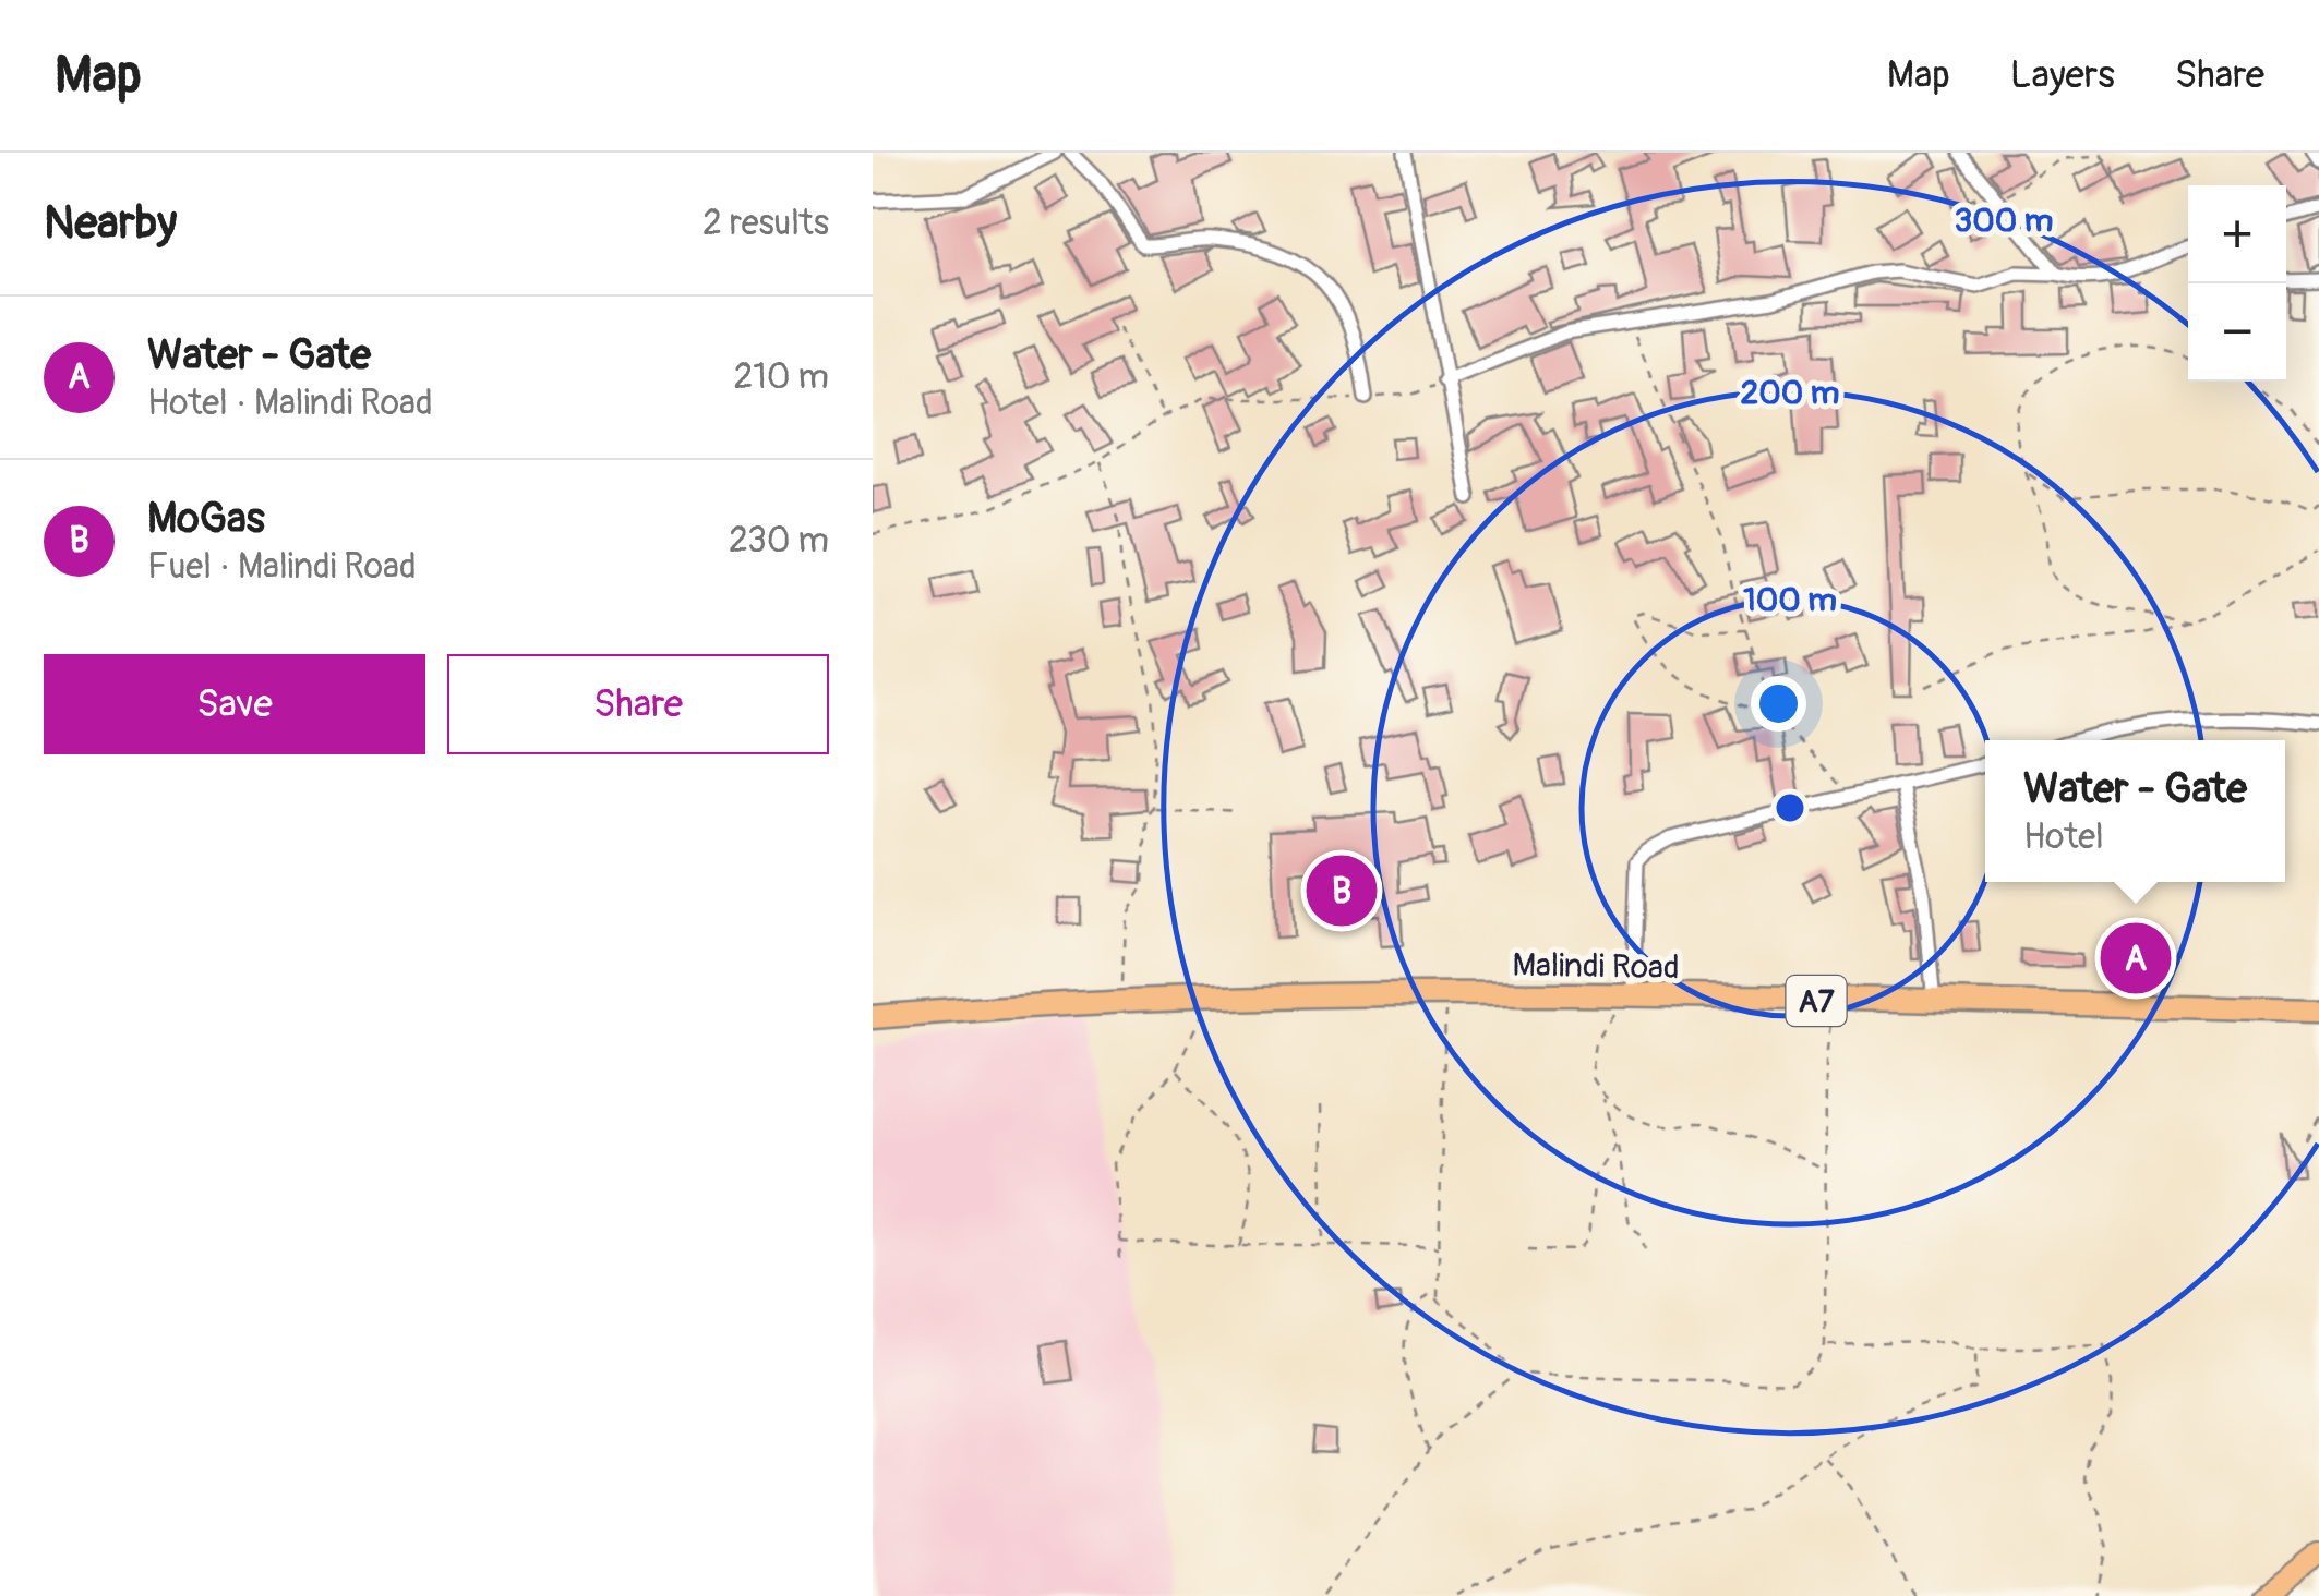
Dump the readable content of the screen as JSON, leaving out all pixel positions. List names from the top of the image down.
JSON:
{
  "streets": {
    "highway": ["Malindi Road", "A7"]
  },
  "page": {
    "header": "Map",
    "nav": ["Map", "Layers", "Share"],
    "heading": ["Nearby", "2 results"],
    "map_buttons": ["+", "−"],
    "list": [
      {
        "mark": "A",
        "name": "Water - Gate",
        "note": "Hotel · Malindi Road",
        "value": "210 m"
      },
      {
        "mark": "B",
        "name": "MoGas",
        "note": "Fuel · Malindi Road",
        "value": "230 m"
      }
    ],
    "buttons": ["Save", "Share"],
    "popup": ["Water - Gate", "Hotel"],
    "pins": ["B", "A"]
  },
  "rings": ["300 m", "200 m", "100 m"]
}
